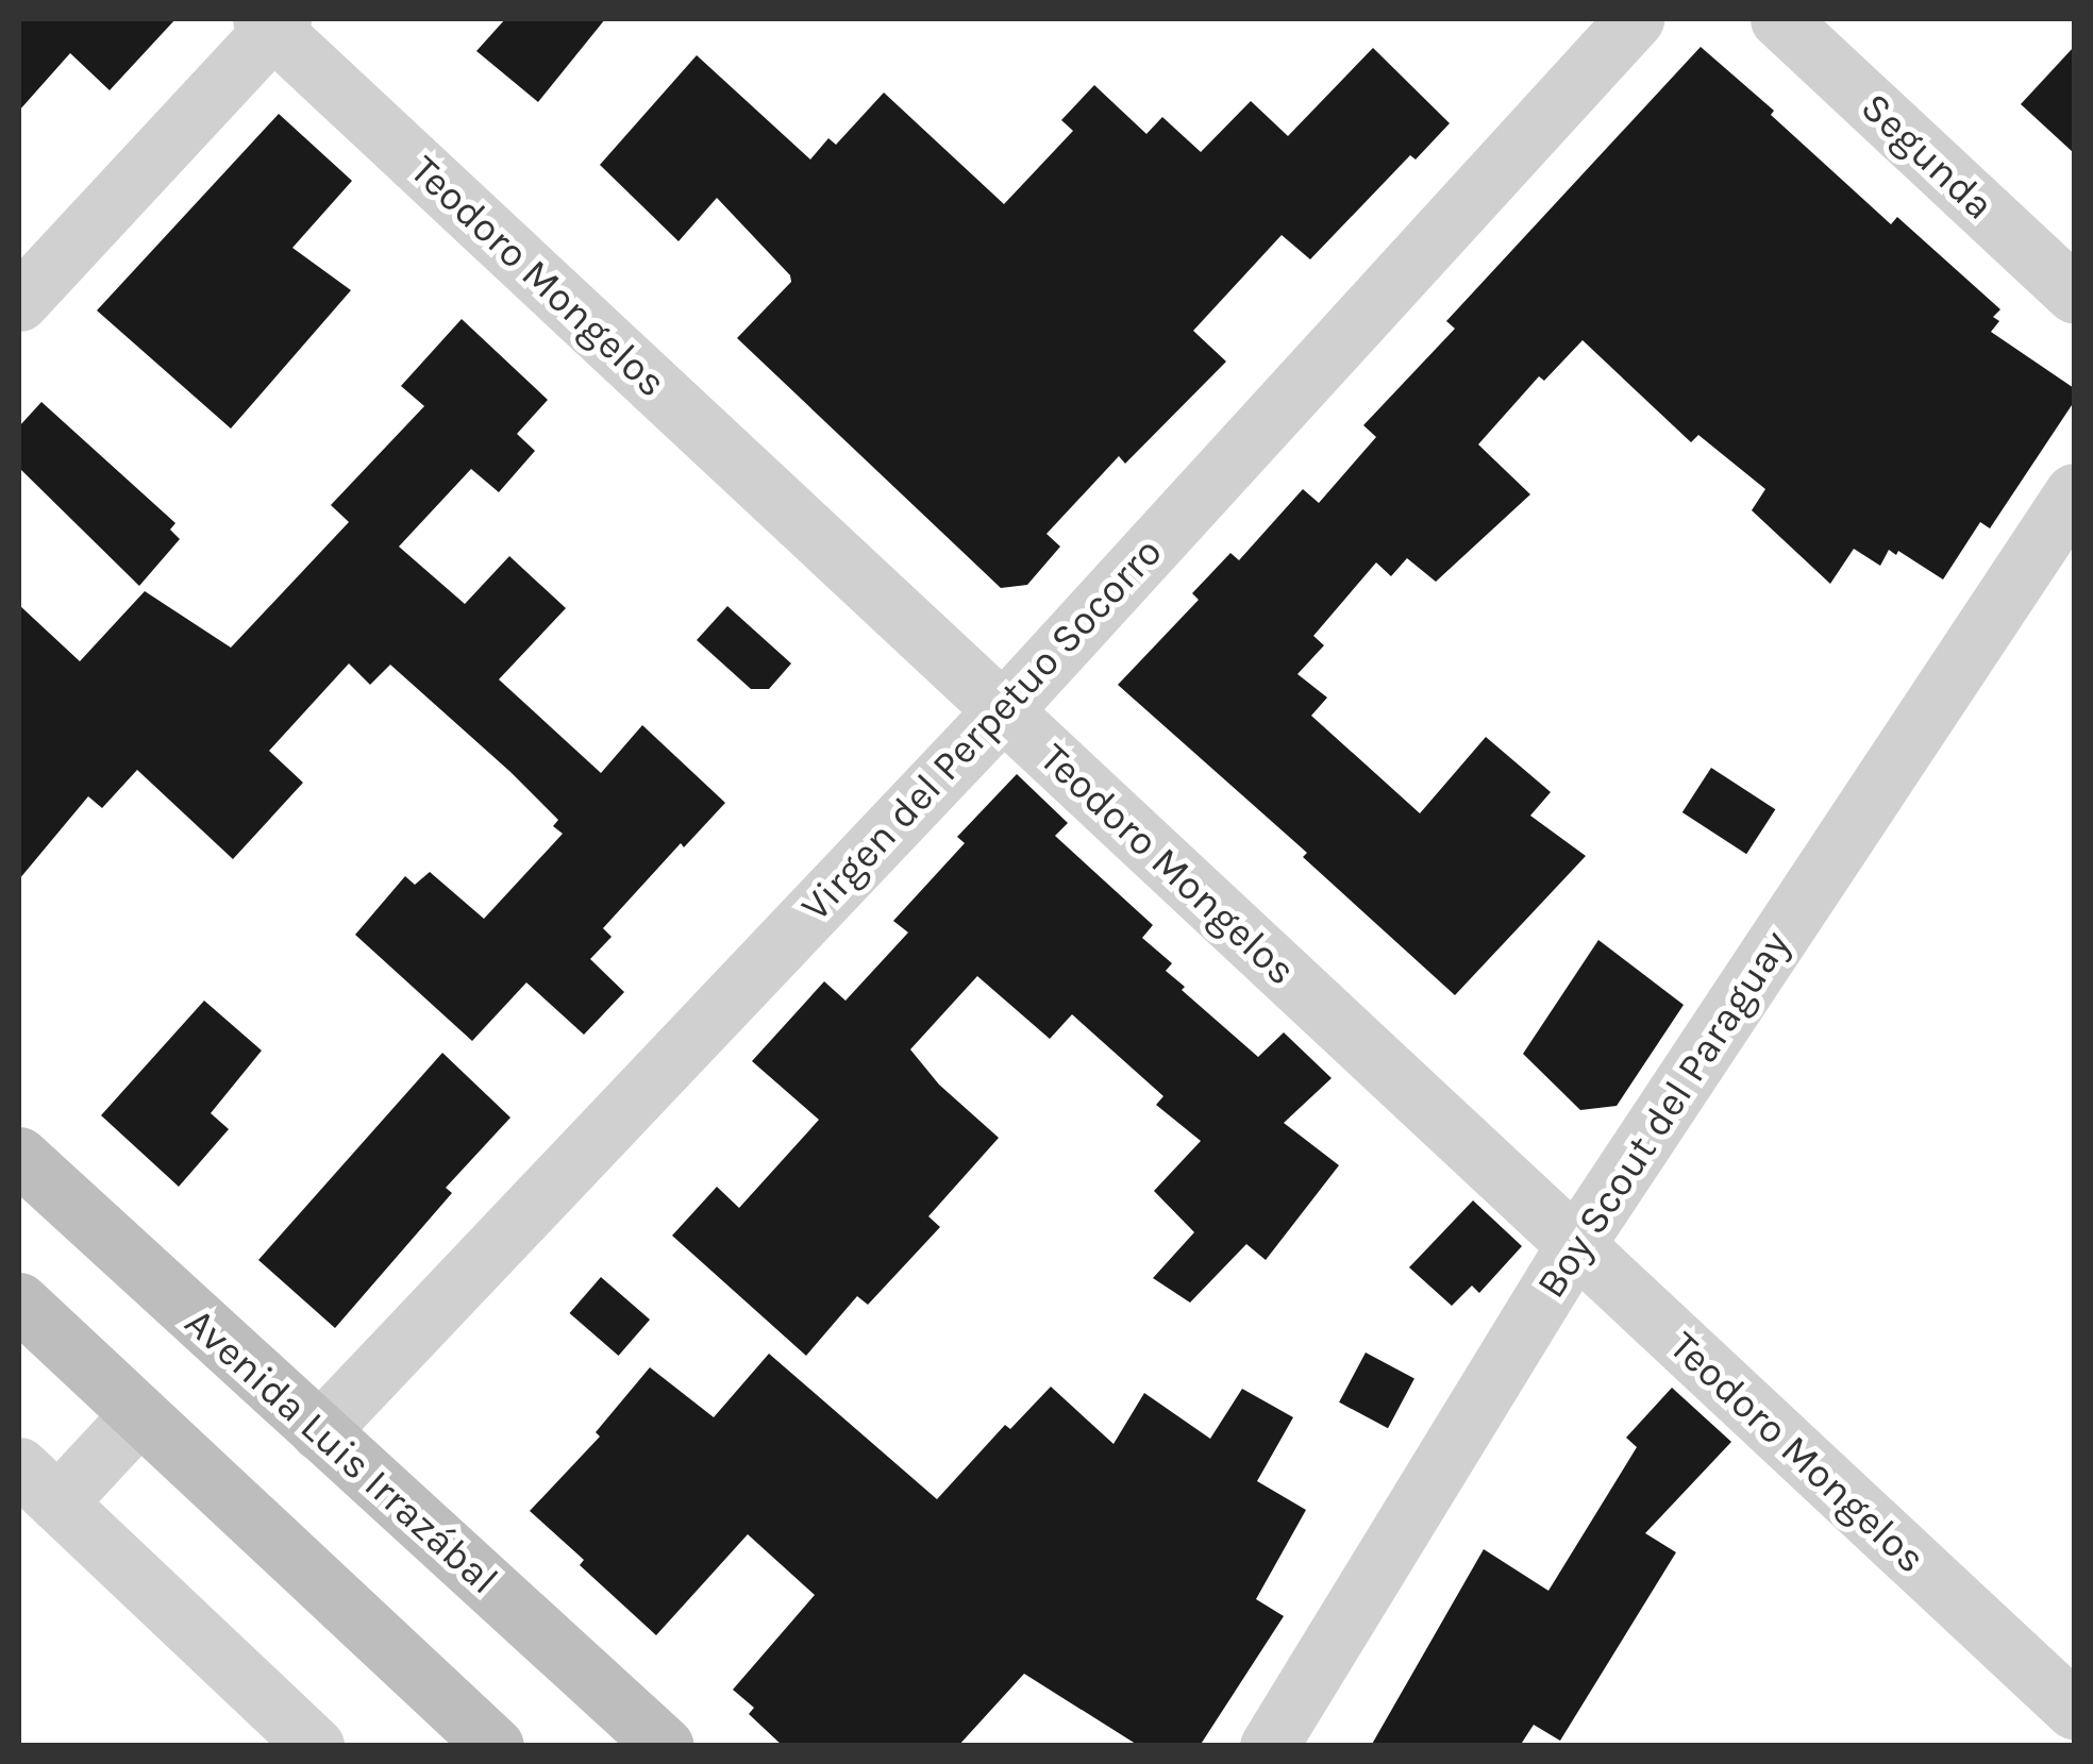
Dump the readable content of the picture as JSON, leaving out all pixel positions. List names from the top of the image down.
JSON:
{
  "streets": {
    "main road": ["Avenida Luis Irrazábal"],
    "street": [
      "Segunda",
      "Teodoro Mongelos",
      "Virgen del Perpetuo Socorro",
      "Boy Scout del Paraguay"
    ]
  },
  "crossings": [
    ["Teodoro Mongelos", "Virgen del Perpetuo Socorro"],
    ["Teodoro Mongelos", "Boy Scout del Paraguay"],
    ["Virgen del Perpetuo Socorro", "Avenida Luis Irrazábal"]
  ]
}
